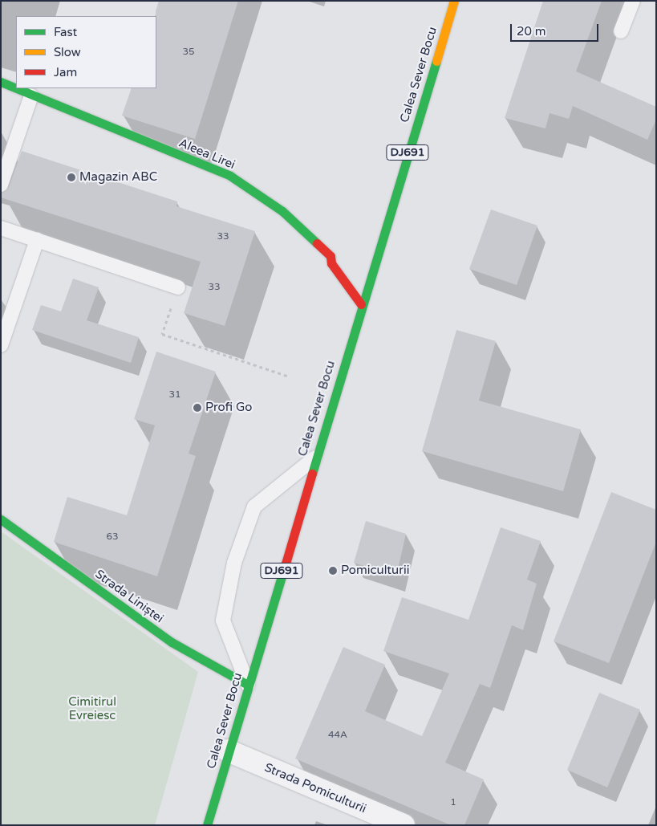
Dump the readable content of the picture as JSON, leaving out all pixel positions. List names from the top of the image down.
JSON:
{
  "streets": {
    "main road": [
      "Calea Sever Bocu",
      "DJ691",
      "Aleea Lirei",
      "Strada Liniștei"
    ],
    "street": ["Strada Pomiculturii"]
  },
  "crossings": [
    ["Calea Sever Bocu", "Aleea Lirei"],
    ["Calea Sever Bocu", "Strada Liniștei"],
    ["Calea Sever Bocu", "Strada Pomiculturii"]
  ],
  "parks": ["Cimitirul Evreiesc"],
  "places": ["Magazin ABC", "Profi Go", "Pomiculturii"],
  "house_numbers": [
    "35",
    "33",
    "33",
    "31",
    "63",
    "44A",
    "1"
  ],
  "legend": ["Fast", "Slow", "Jam"],
  "scale_bar": "20 m"
}
